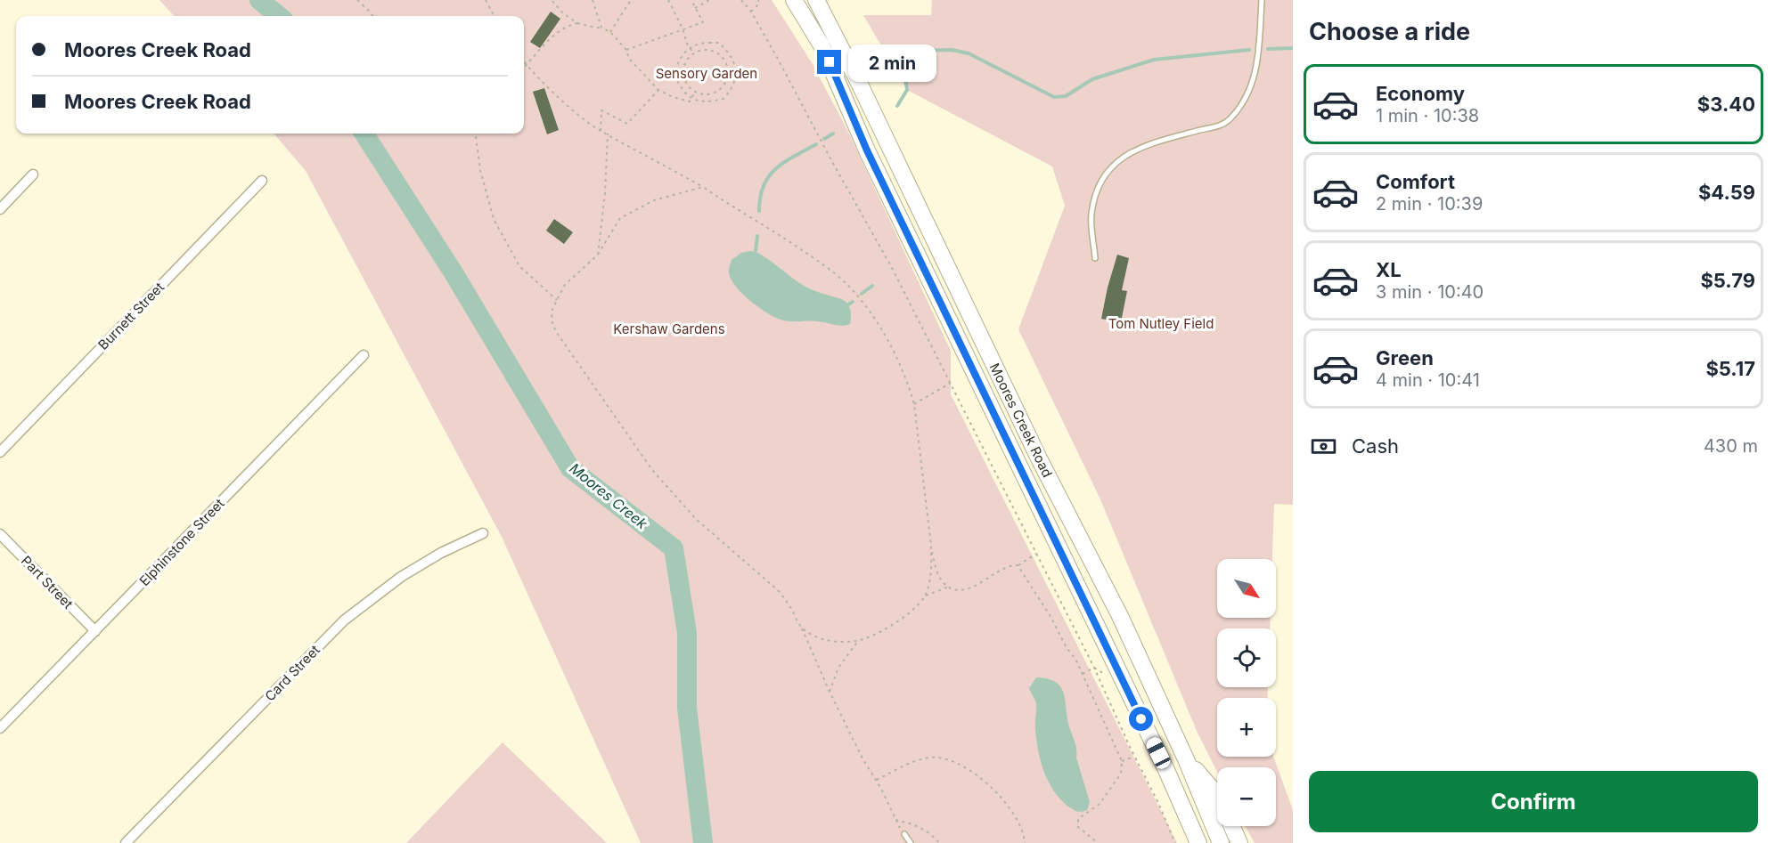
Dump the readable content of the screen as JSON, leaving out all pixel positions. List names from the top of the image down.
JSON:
{
  "streets": {
    "highway": ["Moores Creek Road"],
    "street": [
      "Burnett Street",
      "Elphinstone Street",
      "Part Street",
      "Card Street"
    ]
  },
  "crossings": [
    ["Elphinstone Street", "Part Street"]
  ],
  "water": ["Moores Creek"],
  "parks": ["Sensory Garden", "Tom Nutley Field", "Kershaw Gardens"],
  "north": "bottom right",
  "page": {
    "heading": "Choose a ride",
    "banner": ["Moores Creek Road", "Moores Creek Road"],
    "bubble": "2 min",
    "list": [
      {
        "name": "Economy",
        "note": "1 min · 10:38",
        "value": "$3.40"
      },
      {
        "name": "Comfort",
        "note": "2 min · 10:39",
        "value": "$4.59"
      },
      {
        "name": "XL",
        "note": "3 min · 10:40",
        "value": "$5.79"
      },
      {
        "name": "Green",
        "note": "4 min · 10:41",
        "value": "$5.17"
      }
    ],
    "pay": ["Cash", "430 m"],
    "map_buttons": ["+", "−"],
    "buttons": "Confirm"
  }
}
